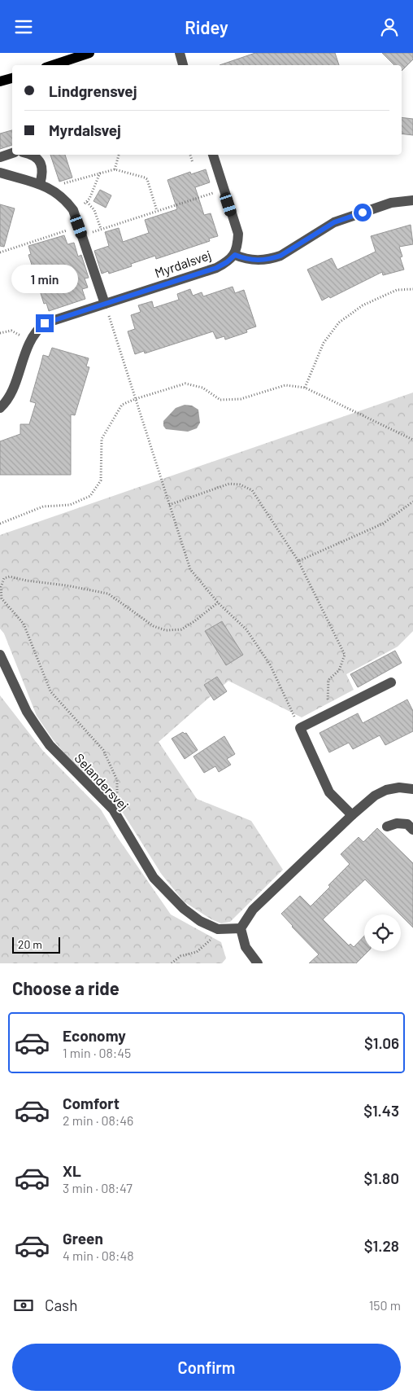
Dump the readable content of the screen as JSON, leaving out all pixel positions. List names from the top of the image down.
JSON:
{
  "streets": {
    "street": ["Myrdalsvej", "Selandersvej"]
  },
  "scale_bar": "20 m",
  "page": {
    "header": "Ridey",
    "banner": ["Lindgrensvej", "Myrdalsvej"],
    "bubble": "1 min",
    "scale": "20 m",
    "heading": "Choose a ride",
    "list": [
      {
        "name": "Economy",
        "note": "1 min · 08:45",
        "value": "$1.06"
      },
      {
        "name": "Comfort",
        "note": "2 min · 08:46",
        "value": "$1.43"
      },
      {
        "name": "XL",
        "note": "3 min · 08:47",
        "value": "$1.80"
      },
      {
        "name": "Green",
        "note": "4 min · 08:48",
        "value": "$1.28"
      }
    ],
    "pay": ["Cash", "150 m"],
    "buttons": "Confirm"
  }
}
